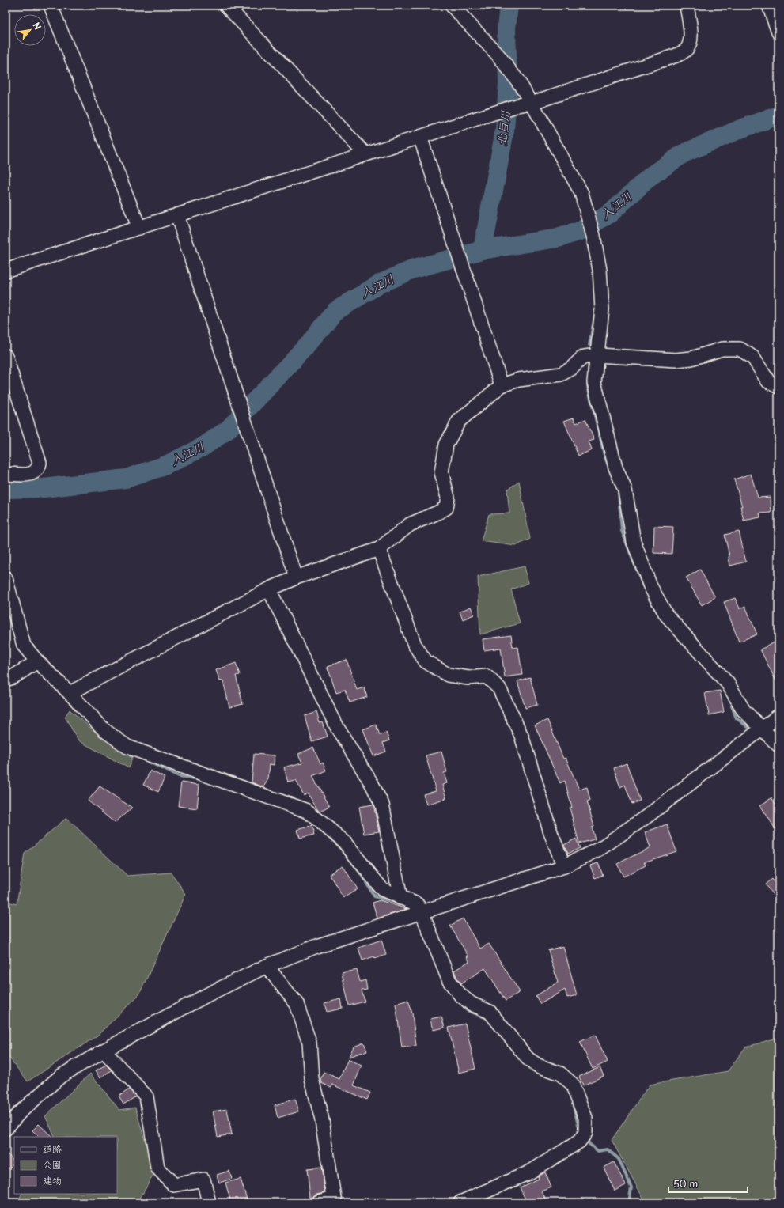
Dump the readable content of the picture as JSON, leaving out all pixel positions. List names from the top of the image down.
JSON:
{
  "water": ["北目川", "入江川"],
  "legend": ["道路", "公園", "建物"],
  "scale_bar": "50 m",
  "north": "top right"
}
